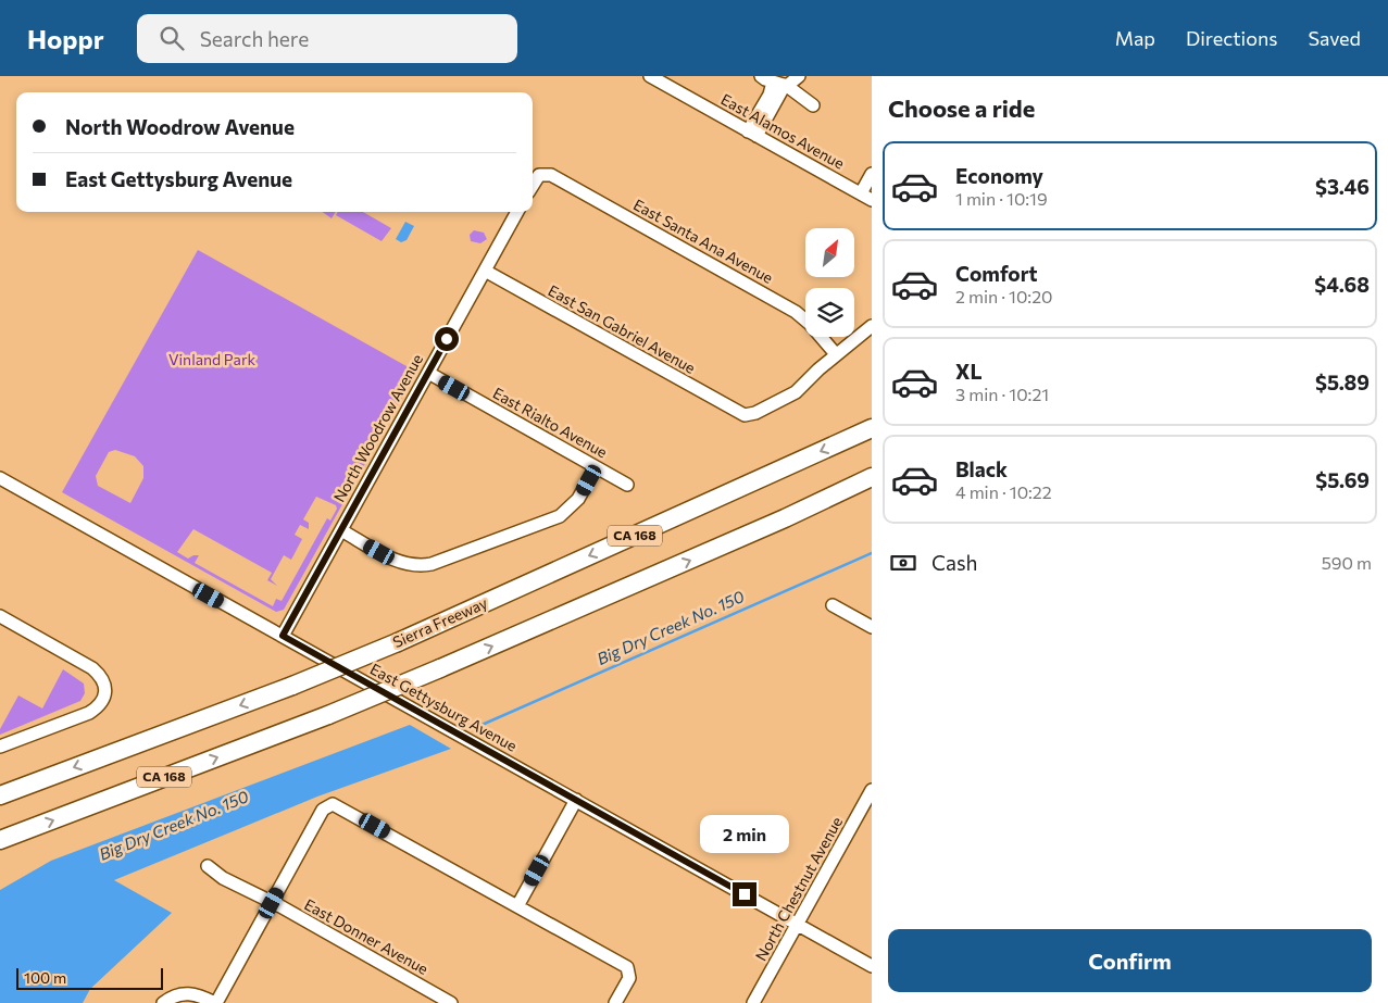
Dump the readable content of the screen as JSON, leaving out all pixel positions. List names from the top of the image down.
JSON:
{
  "streets": {
    "highway": ["CA 168", "Sierra Freeway"],
    "street": [
      "East Alamos Avenue",
      "East Santa Ana Avenue",
      "East San Gabriel Avenue",
      "East Rialto Avenue",
      "North Woodrow Avenue",
      "East Gettysburg Avenue",
      "North Chestnut Avenue",
      "East Donner Avenue"
    ]
  },
  "crossings": [
    ["East Santa Ana Avenue", "East San Gabriel Avenue"],
    ["East San Gabriel Avenue", "North Woodrow Avenue"],
    ["East Rialto Avenue", "North Woodrow Avenue"],
    ["North Woodrow Avenue", "East Gettysburg Avenue"],
    ["East Gettysburg Avenue", "North Chestnut Avenue"]
  ],
  "water": ["Big Dry Creek No. 150"],
  "parks": ["Vinland Park"],
  "scale_bar": "100 m",
  "north": "top right",
  "page": {
    "header": "Hoppr",
    "search": "Search here",
    "nav": ["Map", "Directions", "Saved"],
    "heading": "Choose a ride",
    "banner": ["North Woodrow Avenue", "East Gettysburg Avenue"],
    "list": [
      {
        "name": "Economy",
        "note": "1 min · 10:19",
        "value": "$3.46"
      },
      {
        "name": "Comfort",
        "note": "2 min · 10:20",
        "value": "$4.68"
      },
      {
        "name": "XL",
        "note": "3 min · 10:21",
        "value": "$5.89"
      },
      {
        "name": "Black",
        "note": "4 min · 10:22",
        "value": "$5.69"
      }
    ],
    "pay": ["Cash", "590 m"],
    "bubble": "2 min",
    "buttons": "Confirm",
    "scale": "100 m"
  }
}
